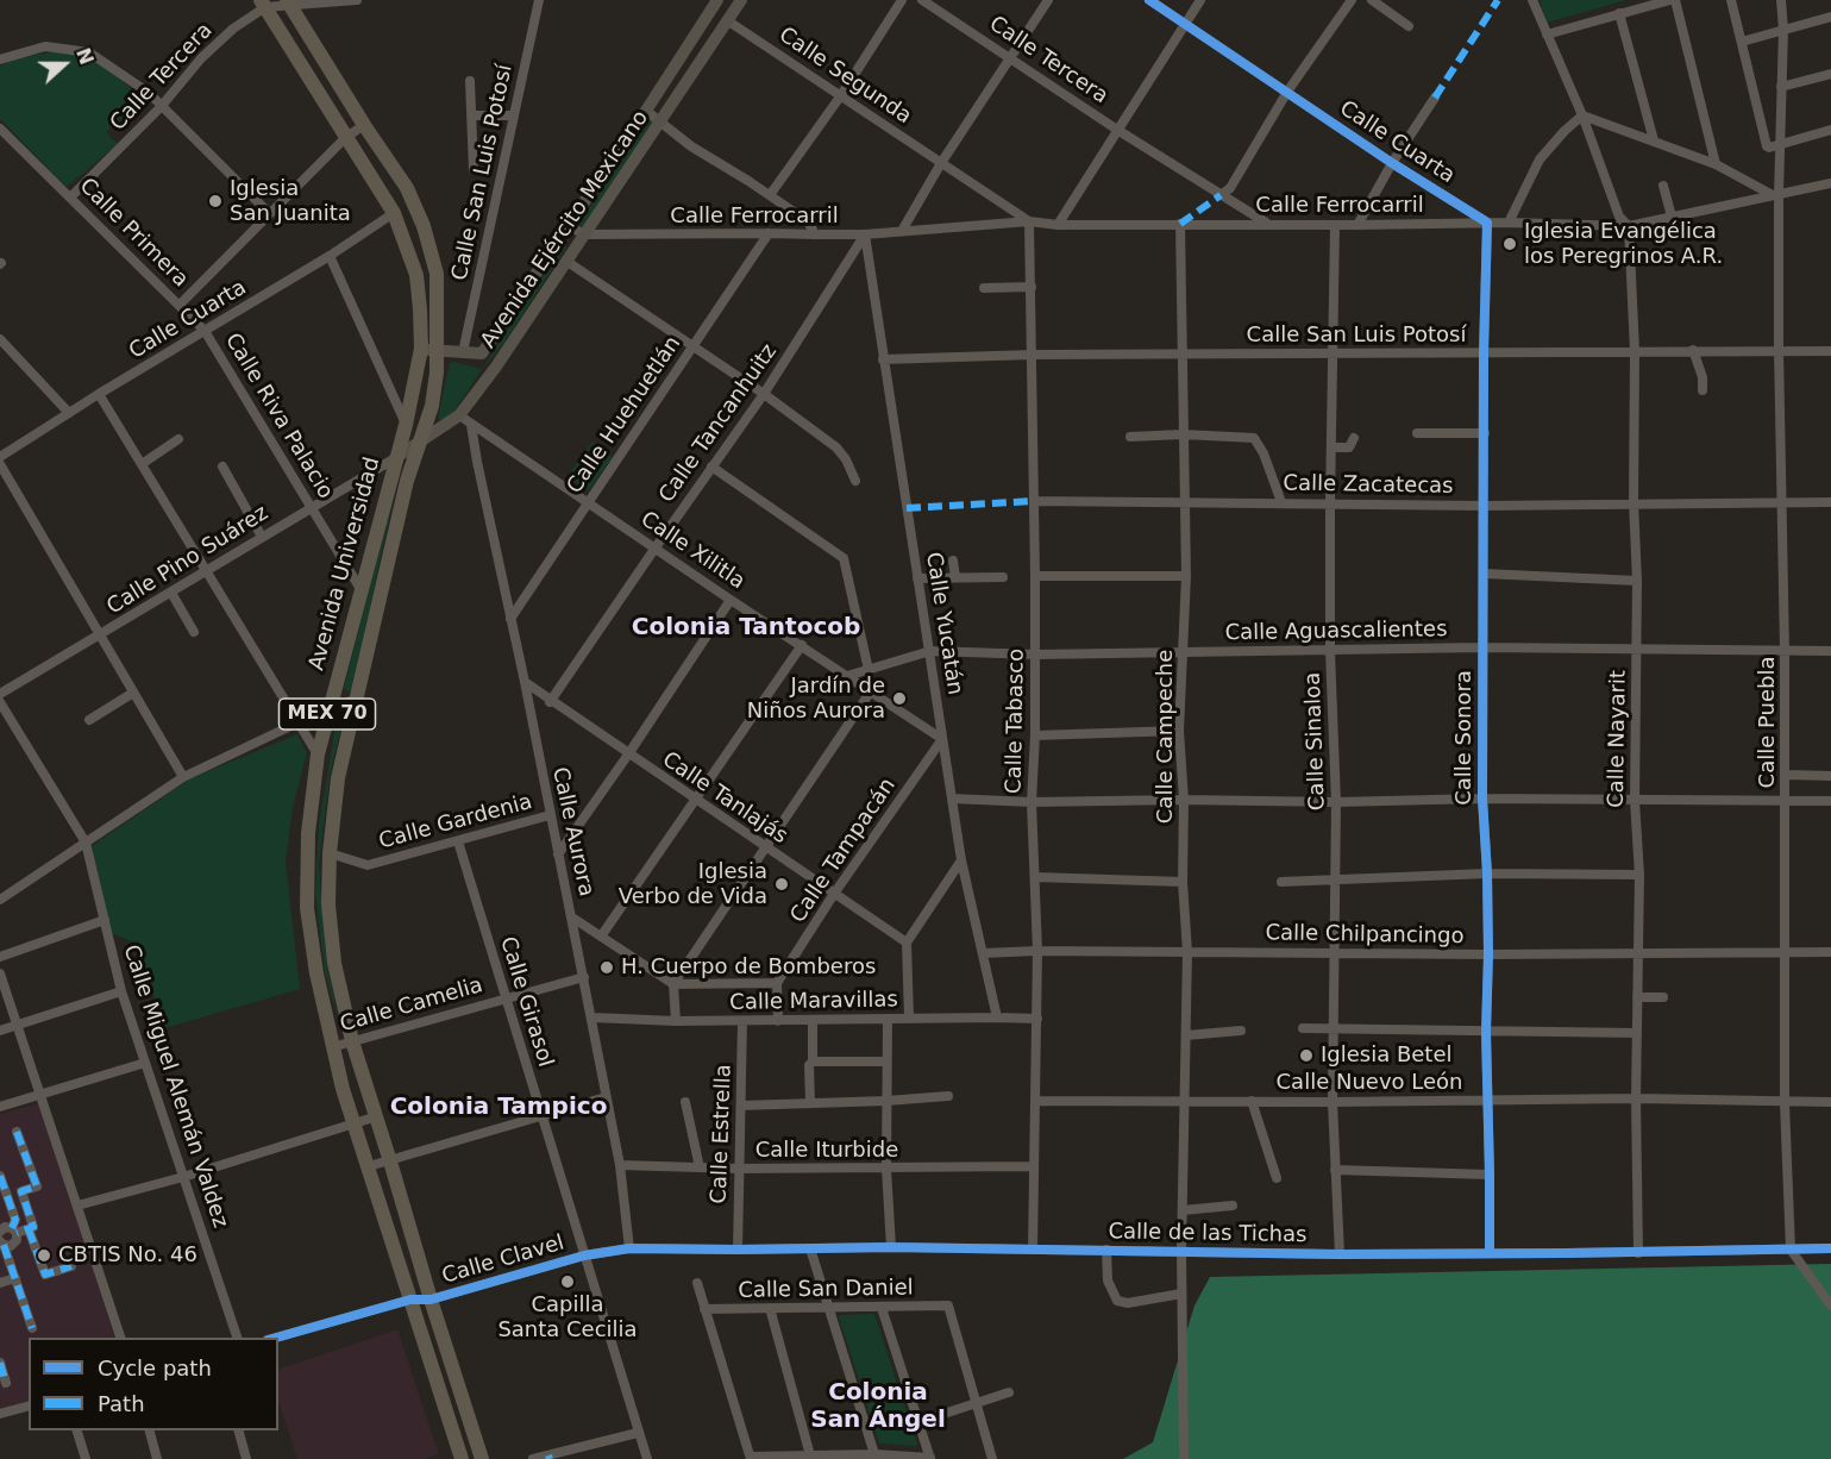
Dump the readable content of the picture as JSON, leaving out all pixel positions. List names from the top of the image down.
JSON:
{
  "streets": {
    "main road": ["Avenida Ejército Mexicano", "Avenida Universidad", "MEX 70"],
    "street": [
      "Calle Tercera",
      "Calle Segunda",
      "Calle Cuarta",
      "Calle San Luis Potosí",
      "Calle Ferrocarril",
      "Calle Primera",
      "Calle Huehuetlán",
      "Calle Riva Palacio",
      "Calle Tancanhuitz",
      "Calle Zacatecas",
      "Calle Xilitla",
      "Calle Pino Suárez",
      "Calle Yucatán",
      "Calle Aguascalientes",
      "Calle Tabasco",
      "Calle Puebla",
      "Calle Campeche",
      "Calle Sonora",
      "Calle Nayarit",
      "Calle Sinaloa",
      "Calle Tanlajás",
      "Calle Gardenia",
      "Calle Aurora",
      "Calle Tampacán",
      "Calle Chilpancingo",
      "Calle Girasol",
      "Calle Maravillas",
      "Calle Camelia",
      "Calle Nuevo León",
      "Calle Miguel Alemán Valdez",
      "Calle Estrella",
      "Calle Iturbide",
      "Calle de las Tichas",
      "Calle Clavel",
      "Calle San Daniel"
    ]
  },
  "crossings": [
    ["Calle Tercera", "Calle Cuarta"],
    ["Calle Tercera", "Calle Ferrocarril"],
    ["Calle Tercera", "Calle Primera"],
    ["Calle Tercera", "Avenida Universidad"],
    ["Calle Segunda", "Calle Ferrocarril"],
    ["Calle Segunda", "Avenida Ejército Mexicano"],
    ["Calle Segunda", "Calle Tabasco"],
    ["Calle Cuarta", "Calle Ferrocarril"],
    ["Calle Cuarta", "Calle Riva Palacio"],
    ["Calle Cuarta", "Avenida Universidad"],
    ["Calle Cuarta", "Calle Sonora"],
    ["Calle San Luis Potosí", "Avenida Ejército Mexicano"],
    ["Calle San Luis Potosí", "Calle Yucatán"],
    ["Calle San Luis Potosí", "Calle Tabasco"],
    ["Calle San Luis Potosí", "Calle Puebla"],
    ["Calle San Luis Potosí", "Calle Campeche"],
    ["Calle San Luis Potosí", "Calle Sonora"],
    ["Calle San Luis Potosí", "Calle Nayarit"],
    ["Calle San Luis Potosí", "Calle Sinaloa"],
    ["Calle Ferrocarril", "Avenida Ejército Mexicano"],
    ["Calle Ferrocarril", "Calle Huehuetlán"],
    ["Calle Ferrocarril", "Calle Tancanhuitz"],
    ["Calle Ferrocarril", "Calle Yucatán"],
    ["Calle Ferrocarril", "Calle Tabasco"],
    ["Calle Ferrocarril", "Calle Puebla"],
    ["Calle Ferrocarril", "Calle Campeche"],
    ["Calle Ferrocarril", "Calle Sonora"],
    ["Calle Ferrocarril", "Calle Nayarit"],
    ["Calle Ferrocarril", "Calle Sinaloa"],
    ["Avenida Ejército Mexicano", "Calle Xilitla"],
    ["Avenida Ejército Mexicano", "Calle Pino Suárez"],
    ["Avenida Ejército Mexicano", "Avenida Universidad"],
    ["Calle Primera", "Calle Riva Palacio"],
    ["Calle Primera", "Avenida Universidad"],
    ["Calle Huehuetlán", "Calle Xilitla"],
    ["Calle Huehuetlán", "Calle Aurora"],
    ["Calle Riva Palacio", "Calle Pino Suárez"],
    ["Calle Riva Palacio", "Avenida Universidad"],
    ["Calle Tancanhuitz", "Calle Xilitla"],
    ["Calle Tancanhuitz", "Calle Yucatán"],
    ["Calle Tancanhuitz", "Calle Tanlajás"],
    ["Calle Zacatecas", "Calle Tabasco"],
    ["Calle Zacatecas", "Calle Puebla"],
    ["Calle Zacatecas", "Calle Campeche"],
    ["Calle Zacatecas", "Calle Sonora"],
    ["Calle Zacatecas", "Calle Nayarit"],
    ["Calle Zacatecas", "Calle Sinaloa"],
    ["Calle Xilitla", "Calle Yucatán"],
    ["Calle Xilitla", "Calle Aguascalientes"],
    ["Calle Xilitla", "Calle Aurora"],
    ["Calle Xilitla", "Calle Tampacán"],
    ["Calle Pino Suárez", "Avenida Universidad"],
    ["Avenida Universidad", "Calle Gardenia"],
    ["Avenida Universidad", "Calle Camelia"],
    ["Avenida Universidad", "Calle Clavel"],
    ["Calle Yucatán", "Calle Aguascalientes"],
    ["Calle Yucatán", "Calle Tampacán"],
    ["Calle Yucatán", "Calle Chilpancingo"],
    ["Calle Yucatán", "Calle Maravillas"],
    ["Calle Aguascalientes", "Calle Tabasco"],
    ["Calle Aguascalientes", "Calle Puebla"],
    ["Calle Aguascalientes", "Calle Campeche"],
    ["Calle Aguascalientes", "Calle Sonora"],
    ["Calle Aguascalientes", "Calle Nayarit"],
    ["Calle Aguascalientes", "Calle Sinaloa"],
    ["Calle Tabasco", "Calle Chilpancingo"],
    ["Calle Tabasco", "Calle Maravillas"],
    ["Calle Tabasco", "Calle Nuevo León"],
    ["Calle Tabasco", "Calle Iturbide"],
    ["Calle Tabasco", "Calle de las Tichas"],
    ["Calle Puebla", "Calle Chilpancingo"],
    ["Calle Puebla", "Calle Nuevo León"],
    ["Calle Puebla", "Calle de las Tichas"],
    ["Calle Campeche", "Calle Chilpancingo"],
    ["Calle Campeche", "Calle Nuevo León"],
    ["Calle Campeche", "Calle de las Tichas"],
    ["Calle Sonora", "Calle Chilpancingo"],
    ["Calle Sonora", "Calle Nuevo León"],
    ["Calle Sonora", "Calle de las Tichas"],
    ["Calle Nayarit", "Calle Chilpancingo"],
    ["Calle Nayarit", "Calle Nuevo León"],
    ["Calle Nayarit", "Calle de las Tichas"],
    ["Calle Sinaloa", "Calle Chilpancingo"],
    ["Calle Sinaloa", "Calle Nuevo León"],
    ["Calle Sinaloa", "Calle de las Tichas"],
    ["Calle Tanlajás", "Calle Aurora"],
    ["Calle Tanlajás", "Calle Tampacán"],
    ["Calle Gardenia", "Calle Aurora"],
    ["Calle Gardenia", "Calle Girasol"],
    ["Calle Aurora", "Calle Maravillas"],
    ["Calle Aurora", "Calle Camelia"],
    ["Calle Aurora", "Calle Iturbide"],
    ["Calle Aurora", "Calle de las Tichas"],
    ["Calle Girasol", "Calle Camelia"],
    ["Calle Girasol", "Calle de las Tichas"],
    ["Calle Girasol", "Calle Clavel"],
    ["Calle Maravillas", "Calle Estrella"],
    ["Calle Estrella", "Calle Iturbide"],
    ["Calle Estrella", "Calle de las Tichas"],
    ["Calle de las Tichas", "Calle Clavel"]
  ],
  "districts": ["Colonia Tantocob", "Colonia Tampico", "Colonia San Ángel"],
  "places": [
    "Iglesia San Juanita",
    "Iglesia Evangélica los Peregrinos A.R.",
    "Jardín de Niños Aurora",
    "Iglesia Verbo de Vida",
    "H. Cuerpo de Bomberos",
    "Iglesia Betel",
    "CBTIS No. 46",
    "Capilla Santa Cecilia"
  ],
  "legend": ["Cycle path", "Path"],
  "north": "right"
}
